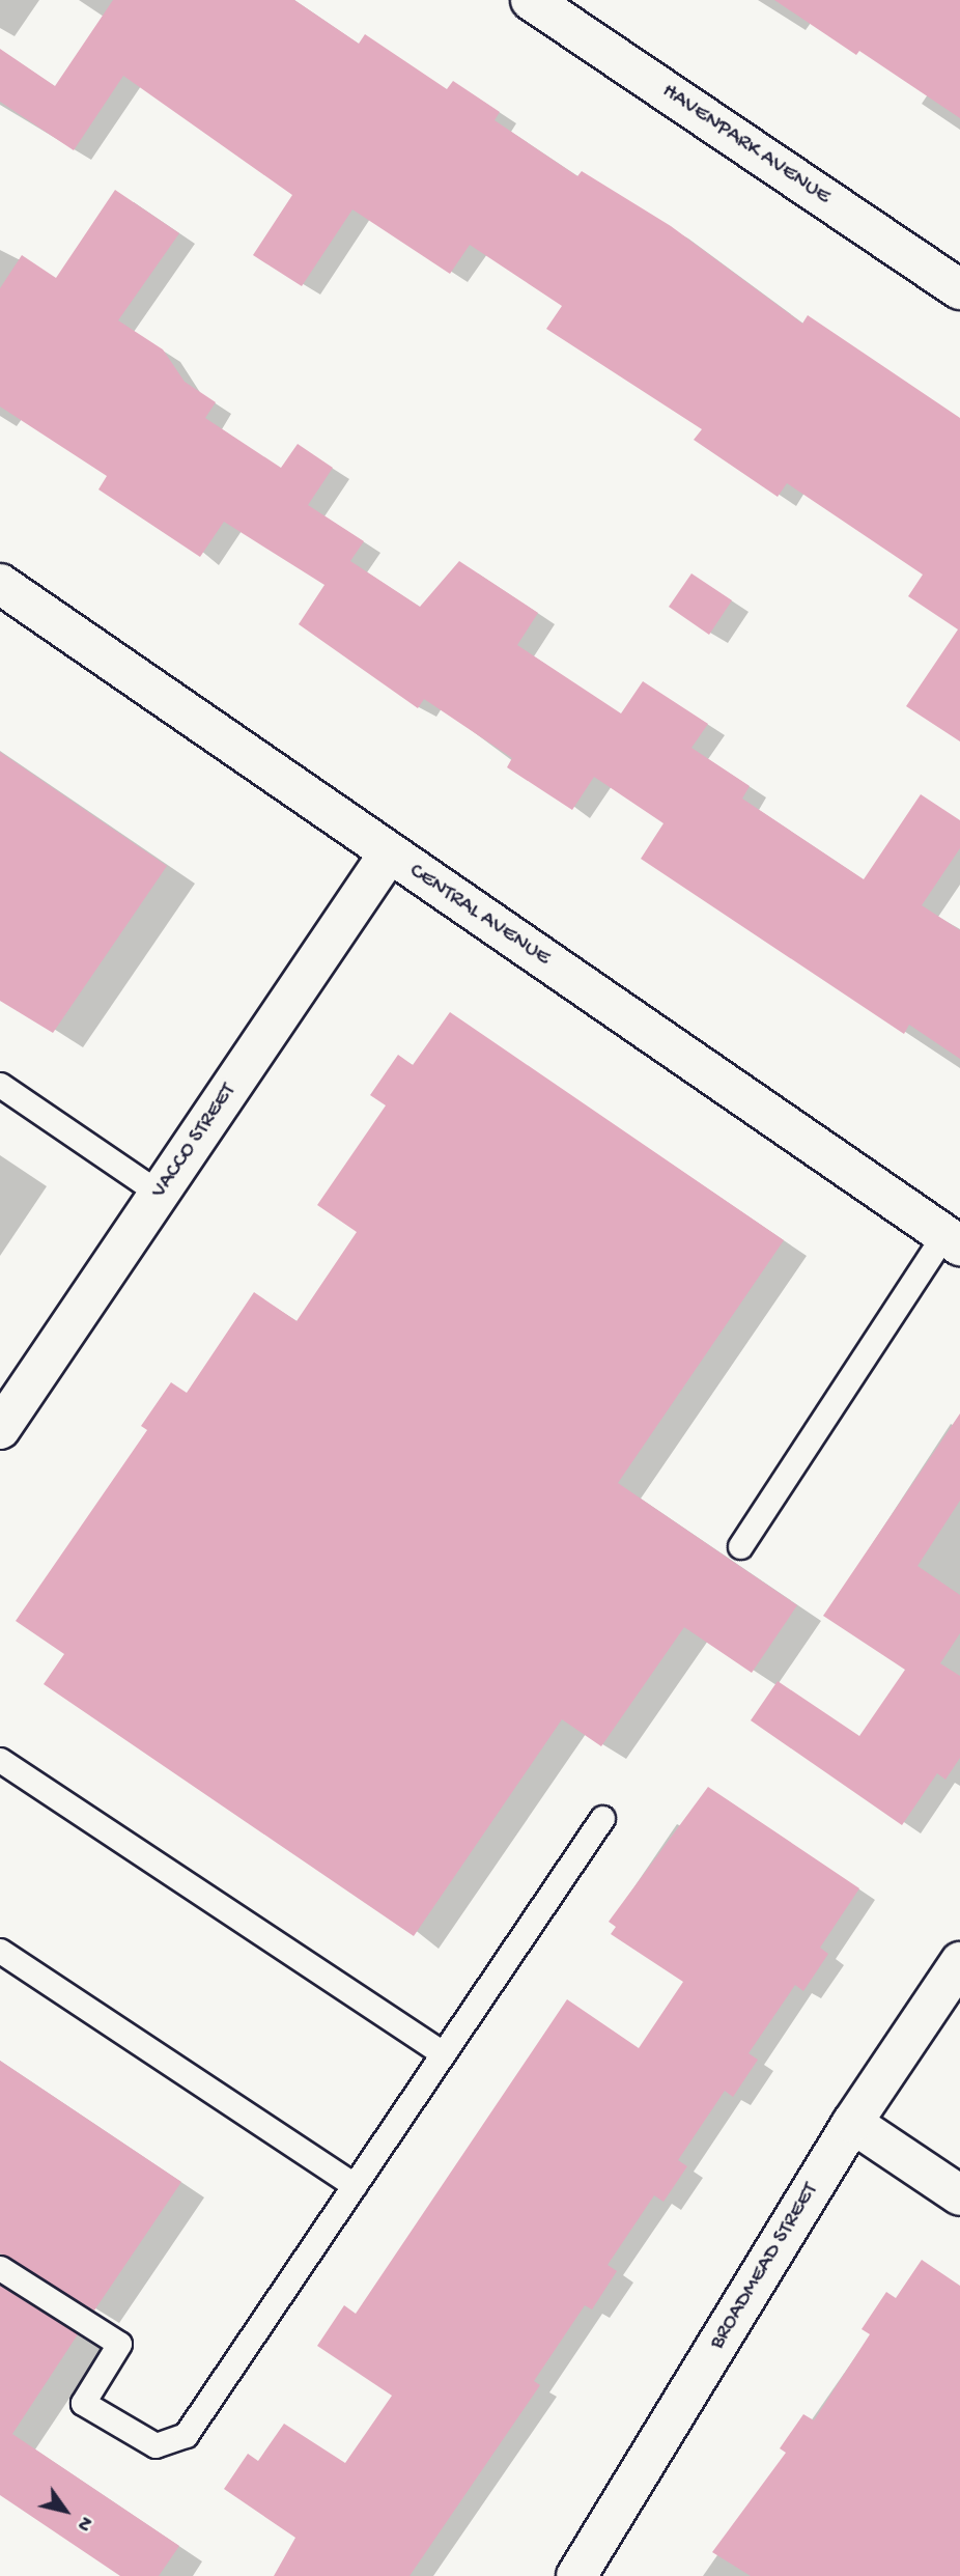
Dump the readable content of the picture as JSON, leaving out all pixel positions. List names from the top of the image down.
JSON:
{
  "streets": {
    "street": [
      "HAVENPARK AVENUE",
      "CENTRAL AVENUE",
      "VACCO STREET",
      "BROADMEAD STREET"
    ]
  },
  "crossings": [
    ["CENTRAL AVENUE", "VACCO STREET"]
  ],
  "north": "bottom right"
}
